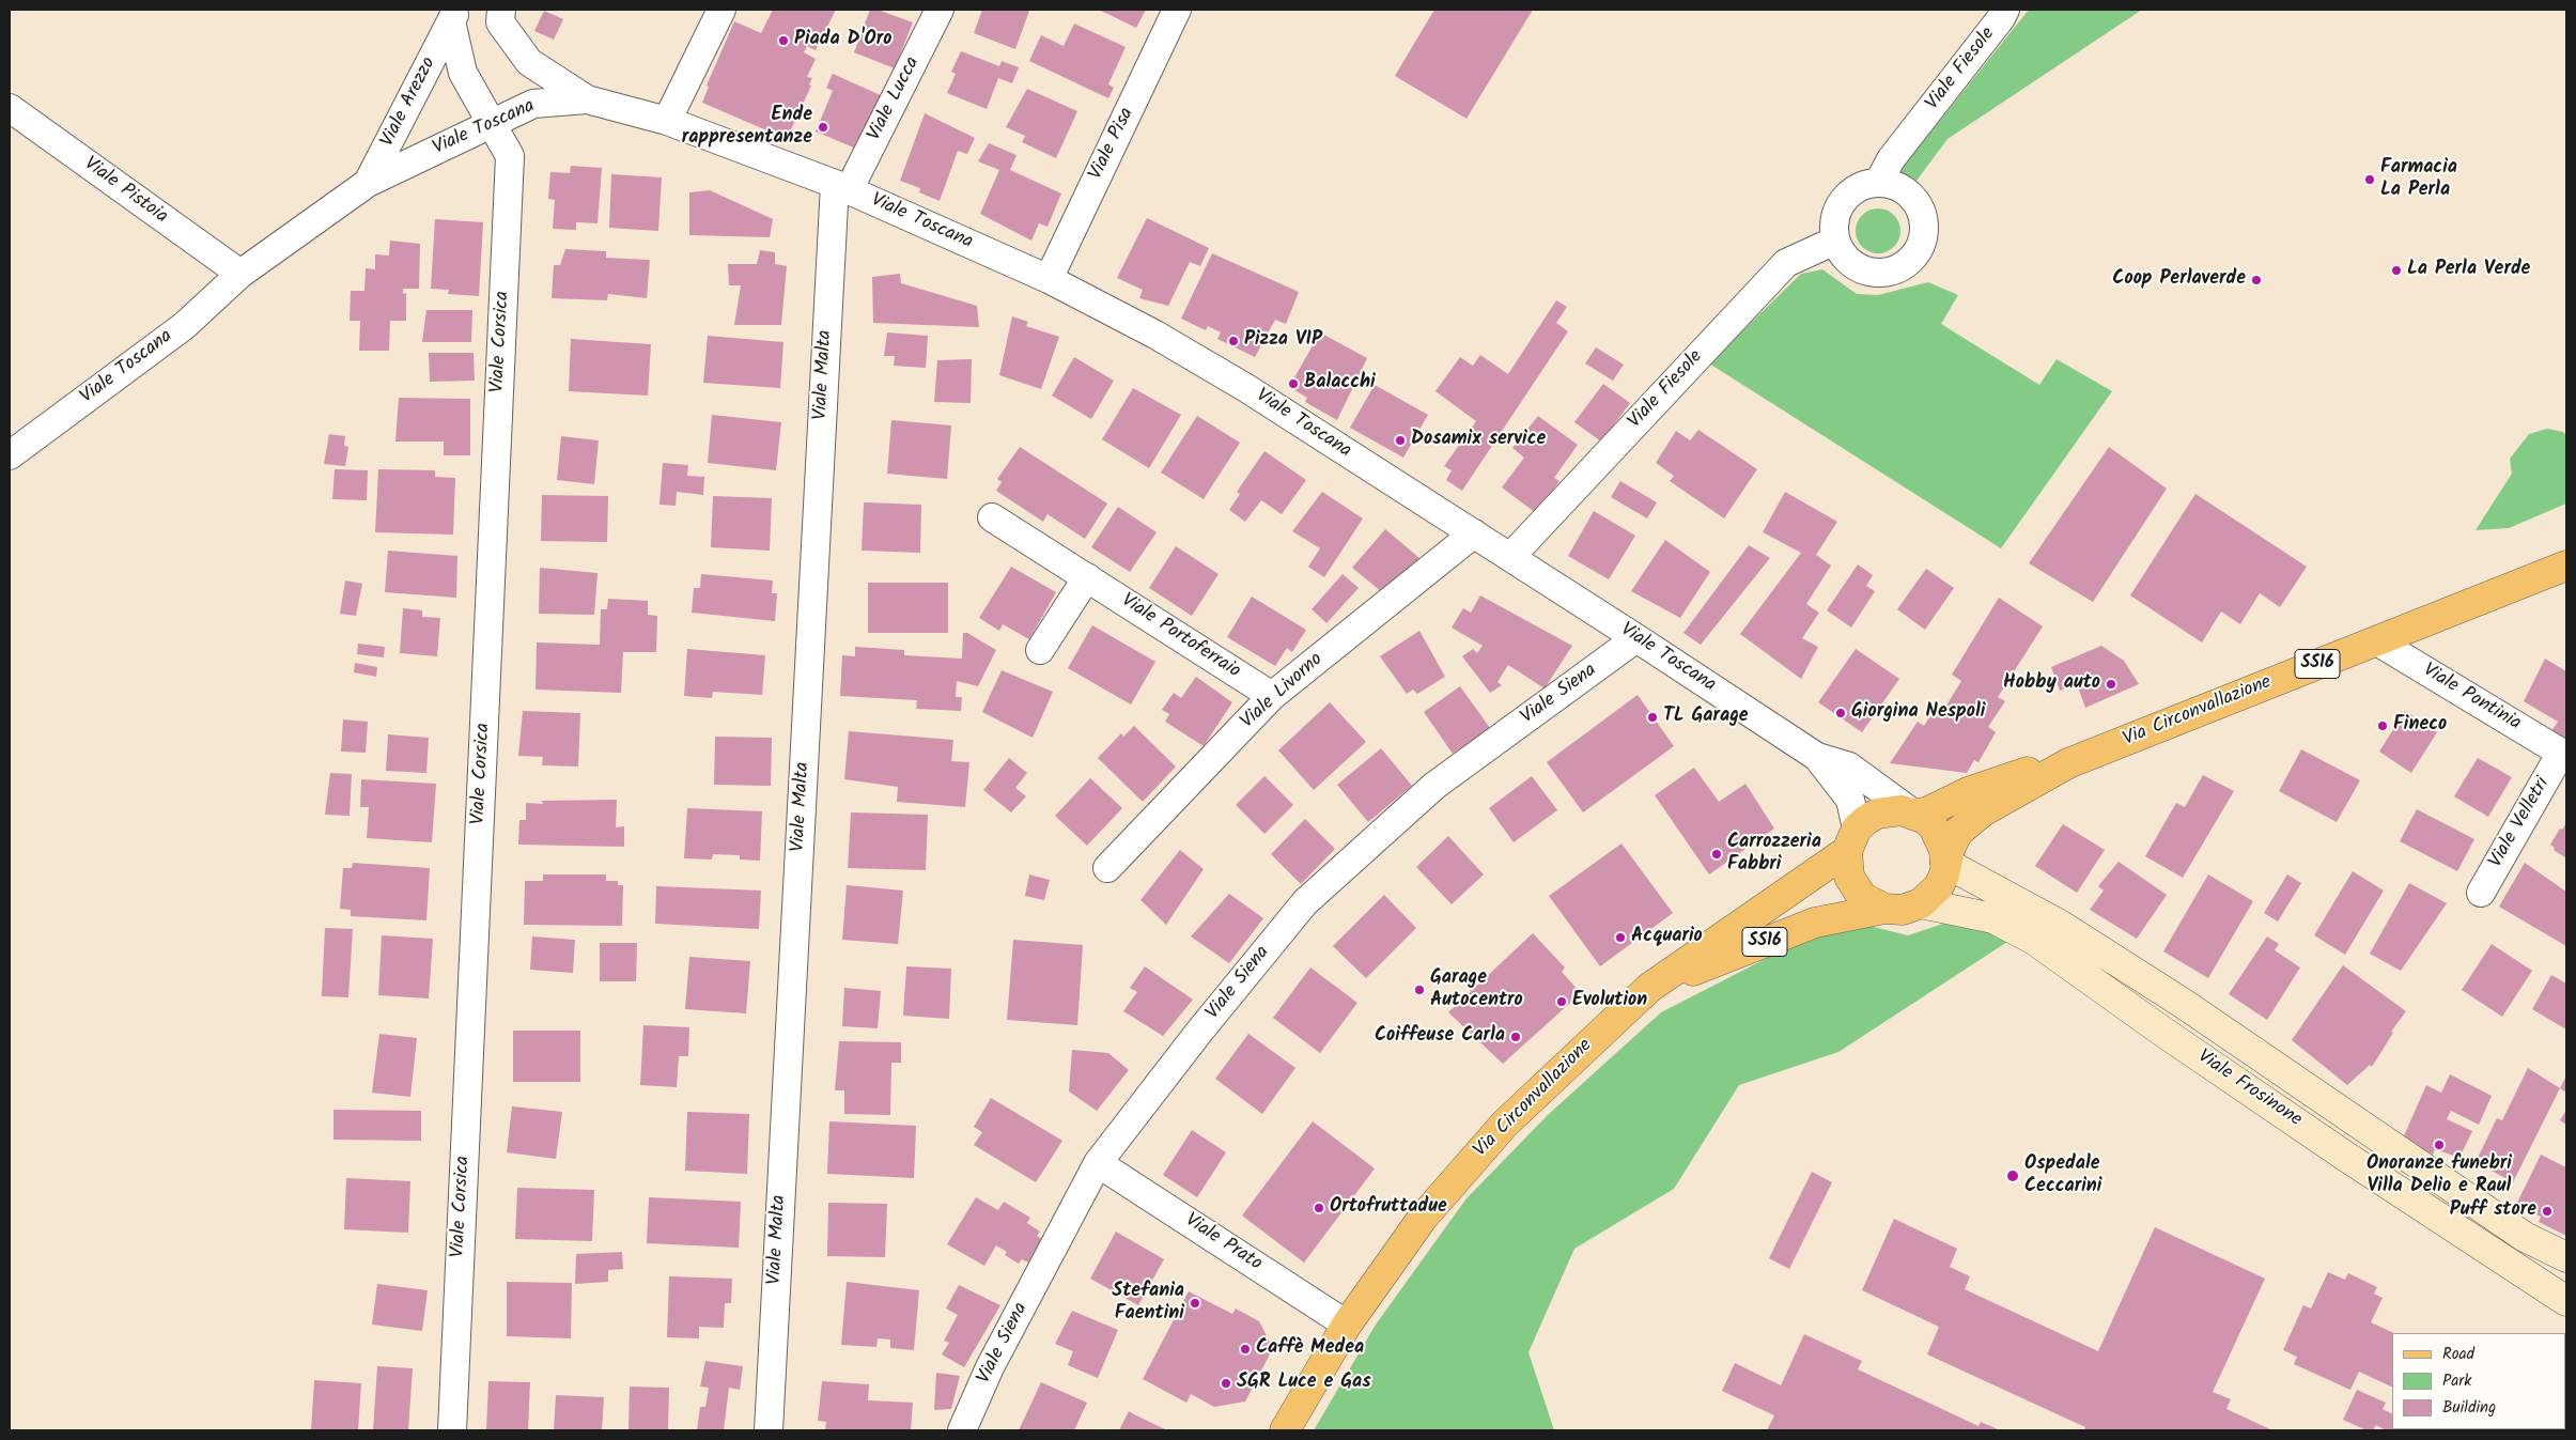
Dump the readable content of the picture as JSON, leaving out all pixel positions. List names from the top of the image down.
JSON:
{
  "streets": {
    "main road": ["SS16", "Via Circonvallazione"],
    "street": [
      "Viale Fiesole",
      "Viale Lucca",
      "Viale Arezzo",
      "Viale Toscana",
      "Viale Pisa",
      "Viale Pistoia",
      "Viale Corsica",
      "Viale Malta",
      "Viale Portoferraio",
      "Viale Livorno",
      "Viale Siena",
      "Viale Pontinia",
      "Viale Velletri",
      "Viale Frosinone",
      "Viale Prato"
    ]
  },
  "crossings": [
    ["Viale Fiesole", "Viale Toscana"],
    ["Viale Lucca", "Viale Toscana"],
    ["Viale Lucca", "Viale Malta"],
    ["Viale Arezzo", "Viale Toscana"],
    ["Viale Arezzo", "Viale Corsica"],
    ["Viale Toscana", "Viale Pisa"],
    ["Viale Toscana", "Viale Pistoia"],
    ["Viale Toscana", "Viale Corsica"],
    ["Viale Toscana", "Viale Malta"],
    ["Viale Toscana", "Viale Livorno"],
    ["Viale Toscana", "Viale Siena"],
    ["Viale Toscana", "Via Circonvallazione"],
    ["Viale Toscana", "Viale Frosinone"],
    ["Viale Portoferraio", "Viale Livorno"],
    ["Viale Siena", "Viale Prato"],
    ["Viale Pontinia", "Via Circonvallazione"],
    ["Viale Pontinia", "Viale Velletri"],
    ["Via Circonvallazione", "Viale Frosinone"],
    ["Via Circonvallazione", "Viale Prato"]
  ],
  "places": [
    "Piada D'Oro",
    "Ende rappresentanze",
    "Farmacia La Perla",
    "La Perla Verde",
    "Coop Perlaverde",
    "Pizza VIP",
    "Balacchi",
    "Dosamix service",
    "Hobby auto",
    "Giorgina Nespoli",
    "TL Garage",
    "Fineco",
    "Carrozzeria Fabbri",
    "Acquario",
    "Garage Autocentro",
    "Evolution",
    "Coiffeuse Carla",
    "Onoranze funebri Villa Delio e Raul",
    "Ospedale Ceccarini",
    "Ortofruttadue",
    "Puff store",
    "Stefania Faentini",
    "Caffè Medea",
    "SGR Luce e Gas"
  ],
  "legend": ["Road", "Park", "Building"]
}
